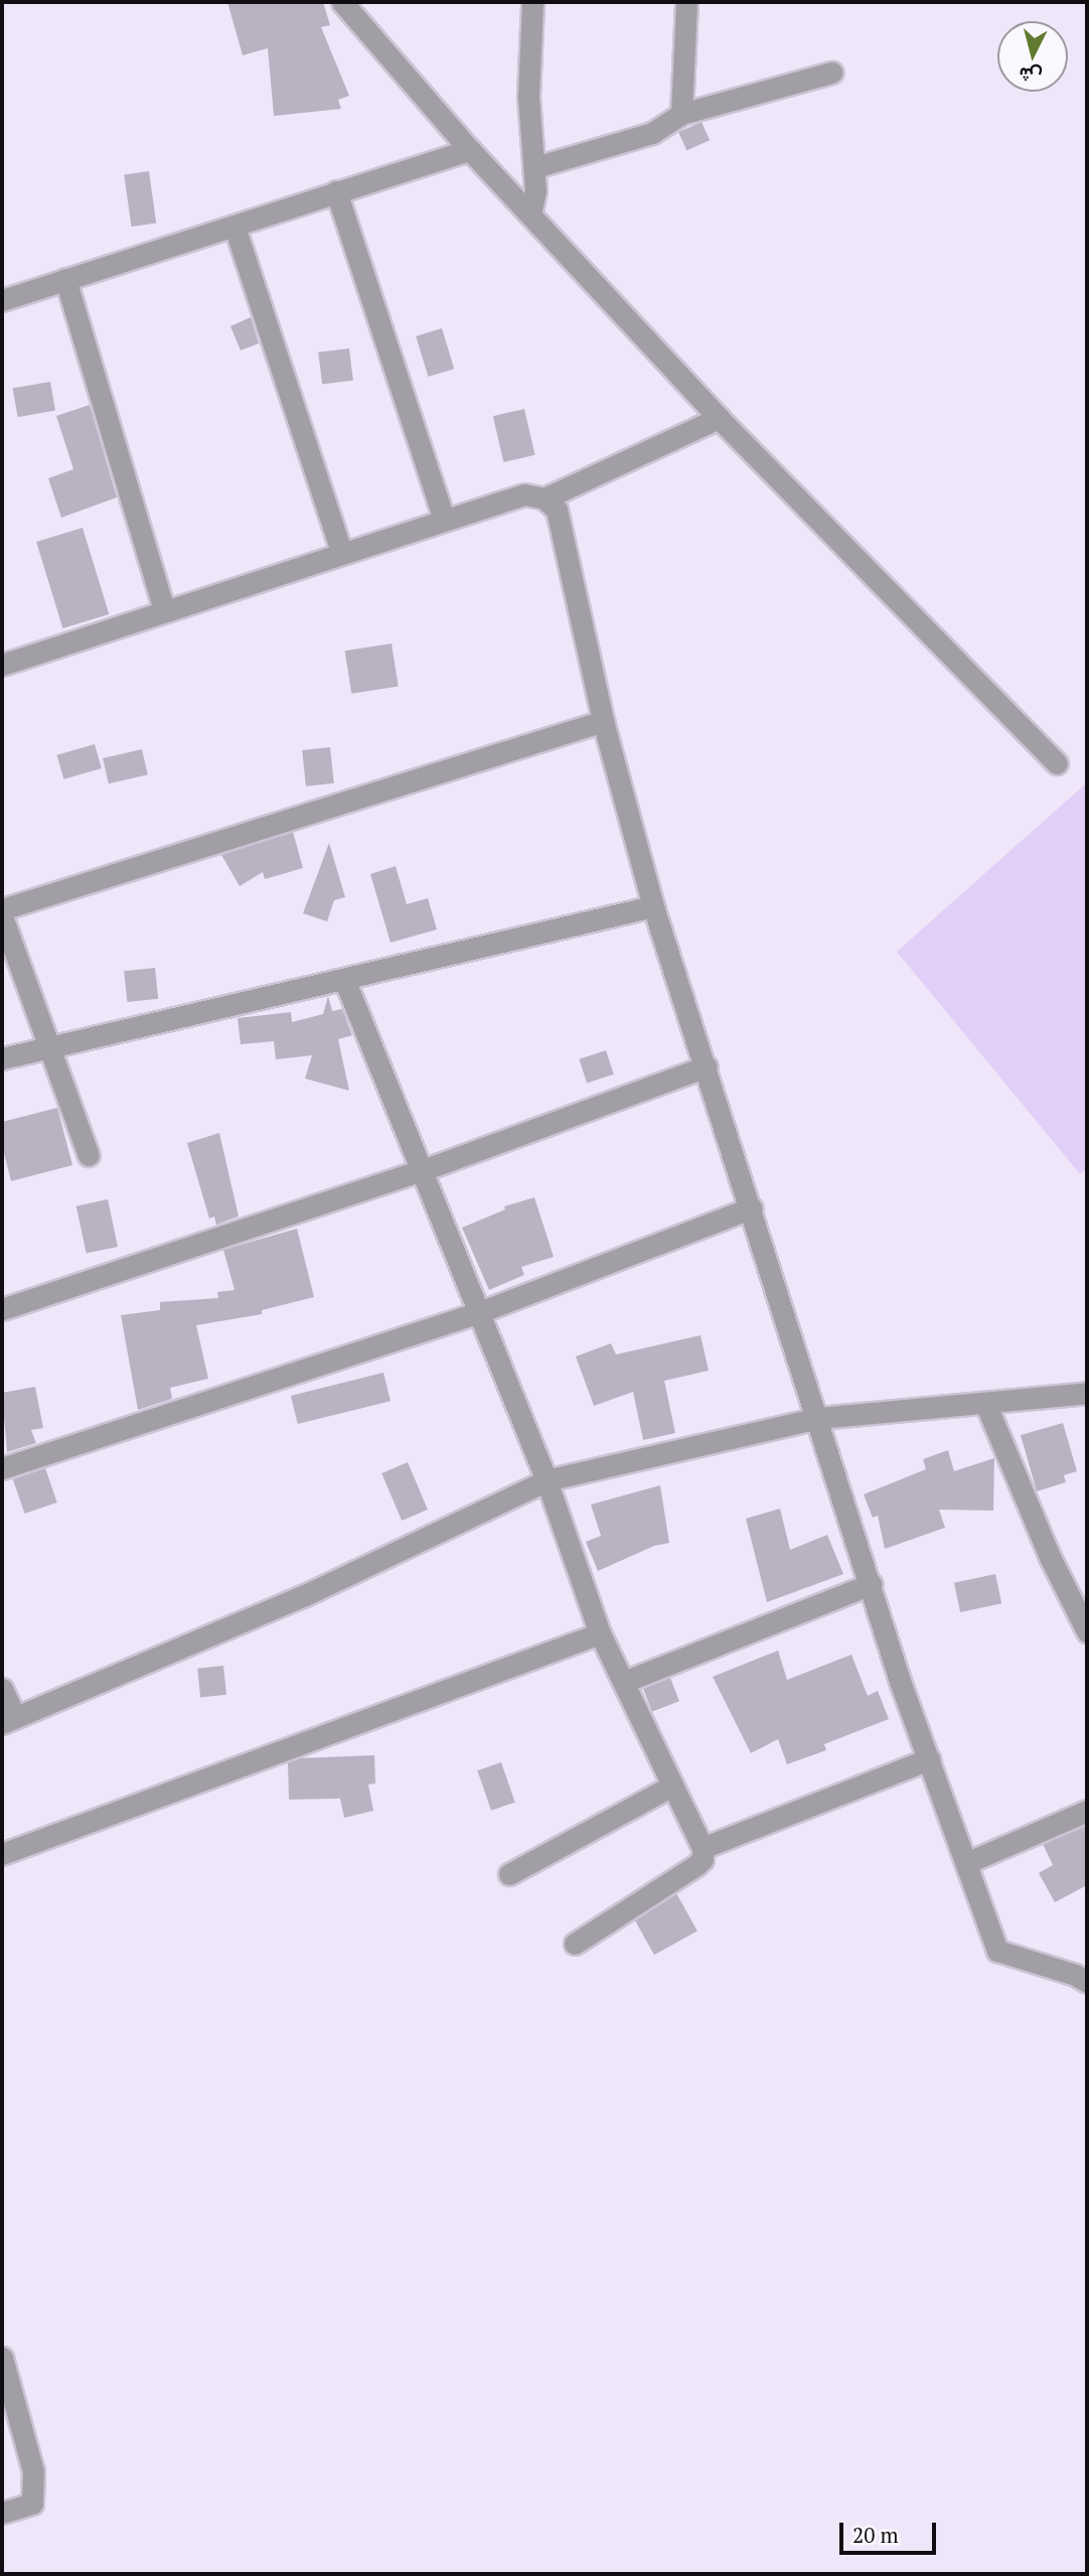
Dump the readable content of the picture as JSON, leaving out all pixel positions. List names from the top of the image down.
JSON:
{
  "scale_bar": "20 m",
  "north": "bottom"
}
